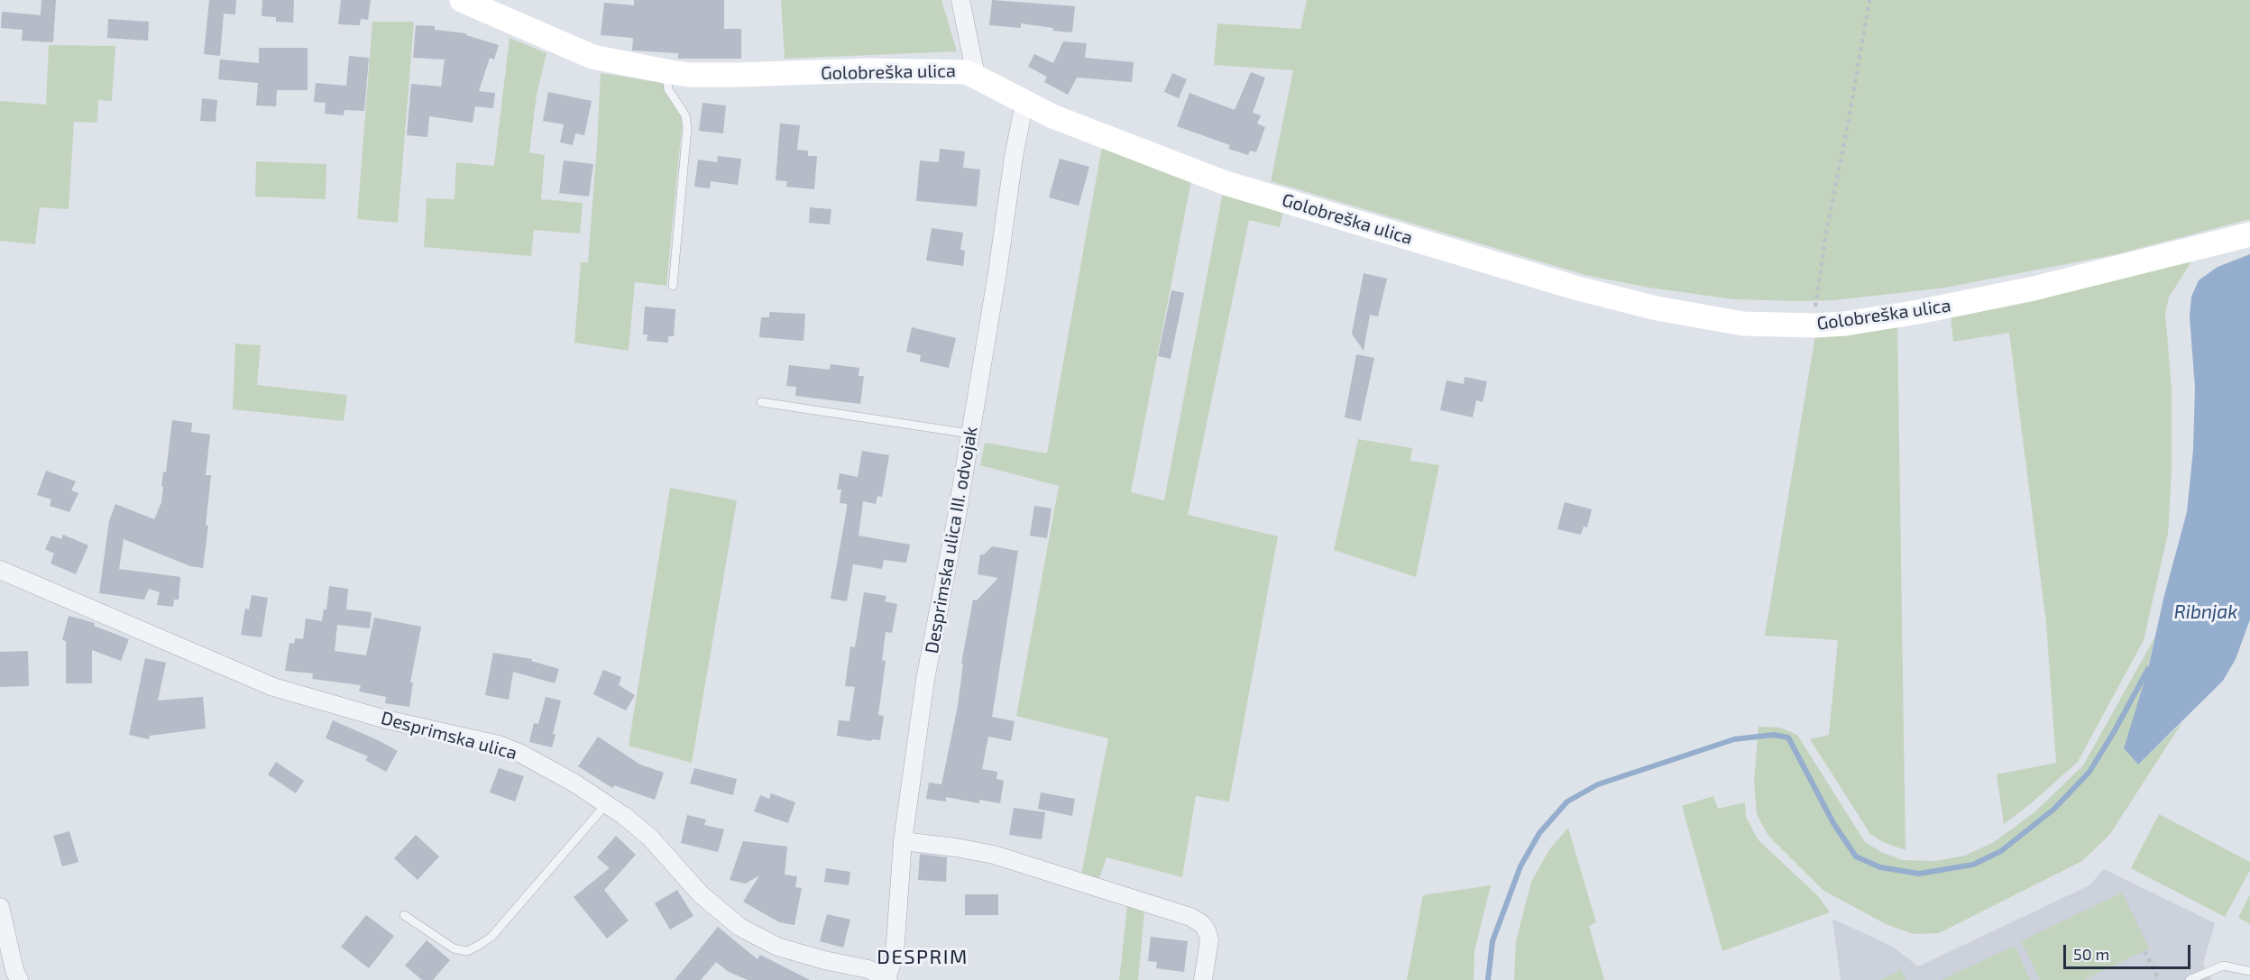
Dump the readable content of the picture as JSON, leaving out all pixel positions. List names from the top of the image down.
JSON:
{
  "streets": {
    "street": ["Golobreška ulica", "Desprimska ulica III. odvojak", "Desprimska ulica"]
  },
  "crossings": [
    ["Golobreška ulica", "Desprimska ulica III. odvojak"],
    ["Desprimska ulica III. odvojak", "Desprimska ulica"]
  ],
  "districts": ["DESPRIM"],
  "water": ["Ribnjak"],
  "scale_bar": "50 m"
}
